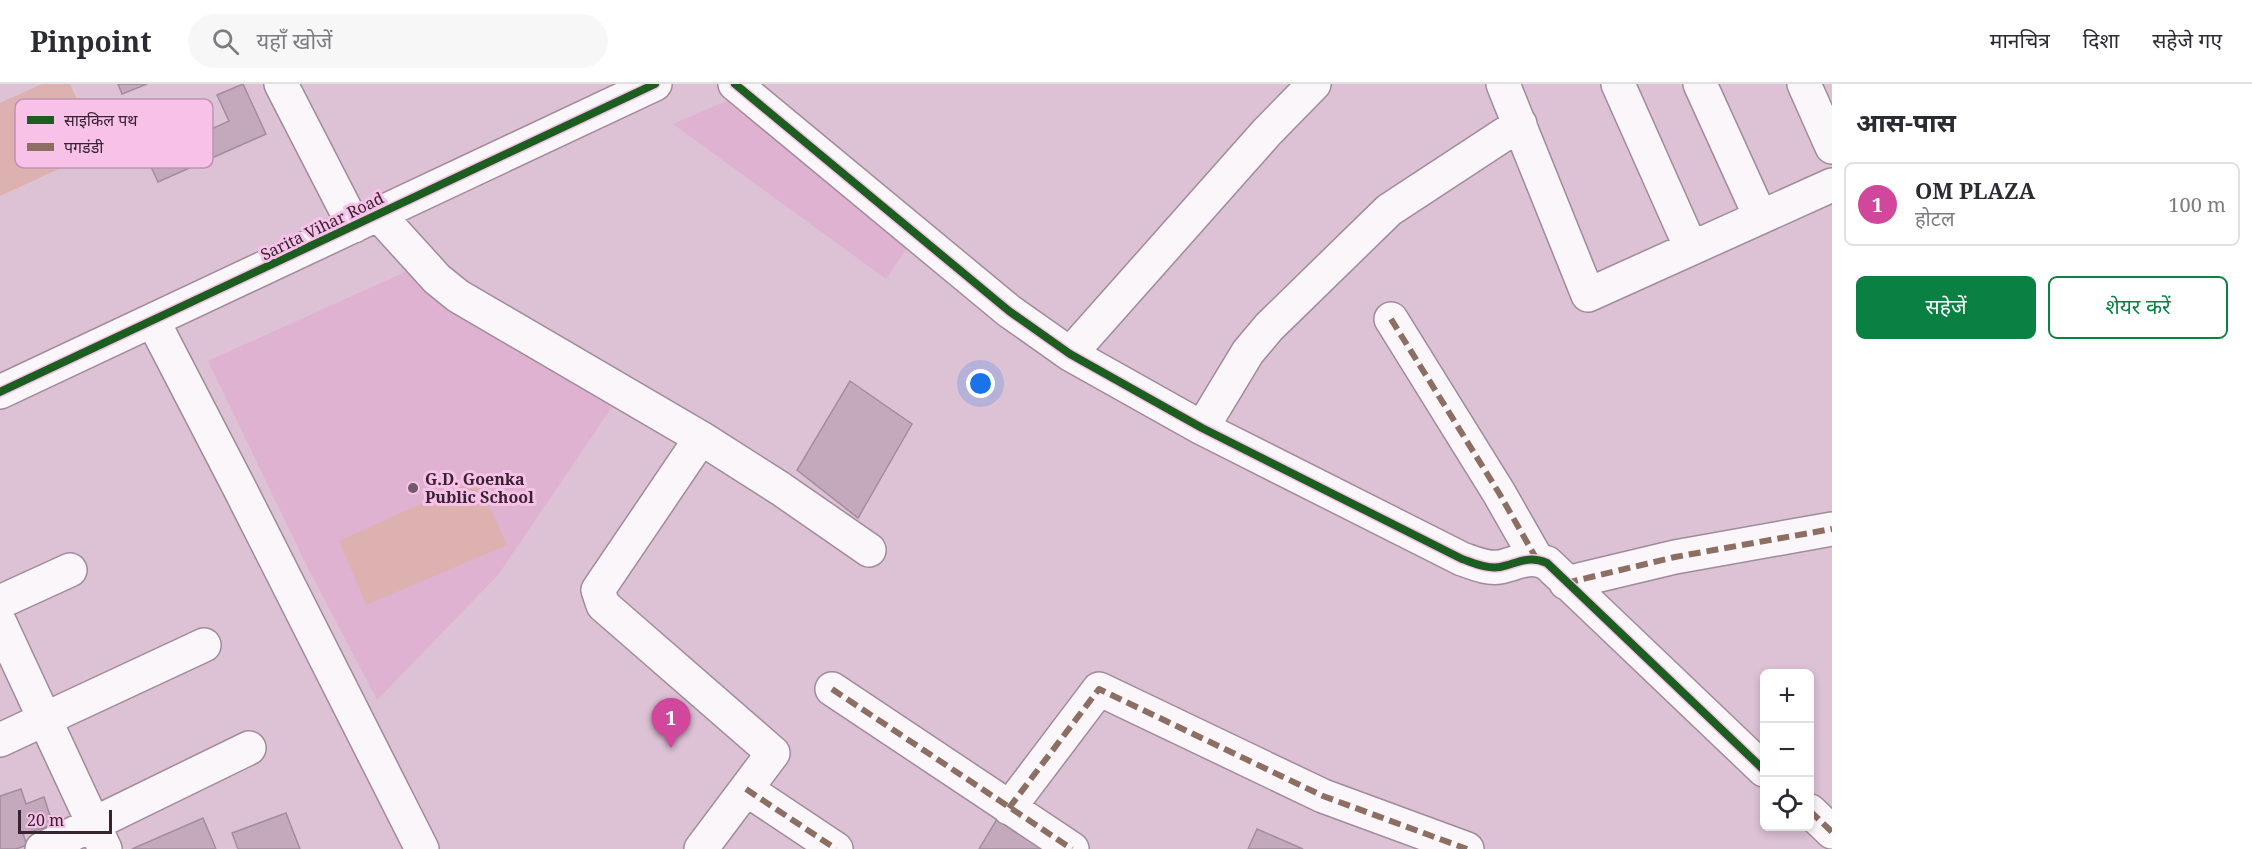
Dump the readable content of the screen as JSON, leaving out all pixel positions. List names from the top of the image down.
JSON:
{
  "streets": {
    "street": ["Sarita Vihar Road"]
  },
  "places": ["G.D. Goenka Public School"],
  "legend": ["साइकिल पथ", "पगडंडी"],
  "scale_bar": "20 m",
  "page": {
    "header": "Pinpoint",
    "search": "यहाँ खोजें",
    "nav": ["मानचित्र", "दिशा", "सहेजे गए"],
    "heading": "आस-पास",
    "list": [
      {
        "mark": "1",
        "name": "OM PLAZA",
        "note": "होटल",
        "value": "100 m"
      }
    ],
    "buttons": ["सहेजें", "शेयर करें"],
    "map_buttons": ["+", "−"],
    "pins": "1",
    "scale": "20 m"
  }
}
